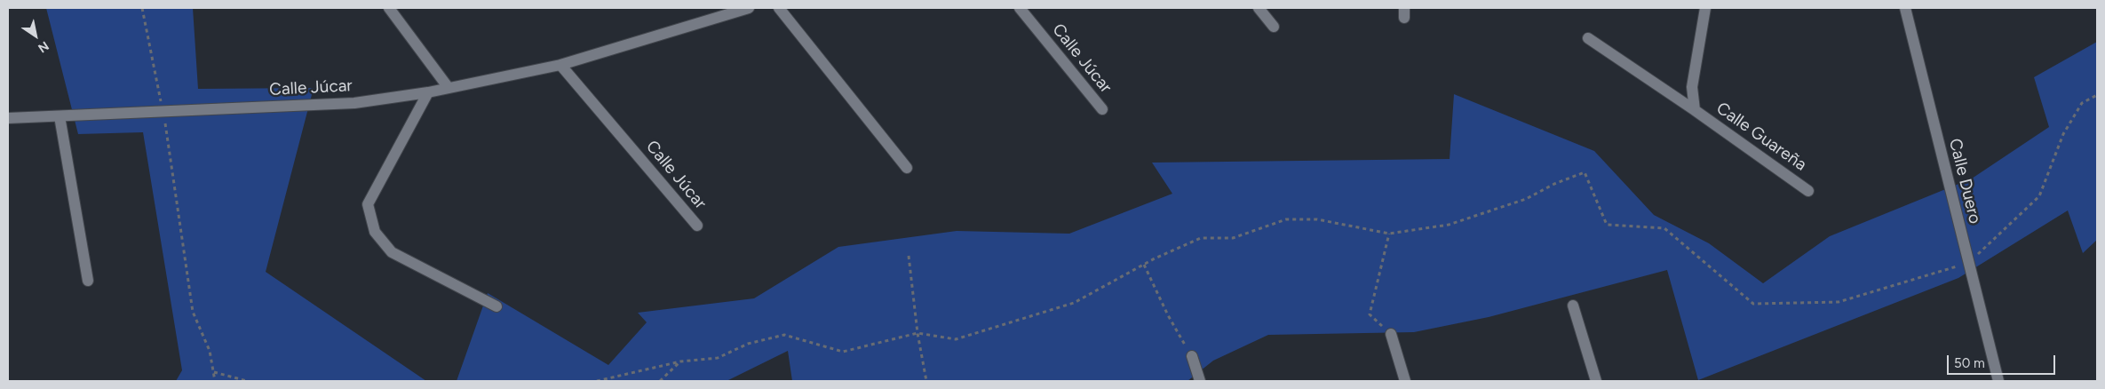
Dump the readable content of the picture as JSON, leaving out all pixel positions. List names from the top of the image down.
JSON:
{
  "streets": {
    "street": ["Calle Júcar", "Calle Guareña", "Calle Duero"]
  },
  "scale_bar": "50 m",
  "north": "bottom right"
}
